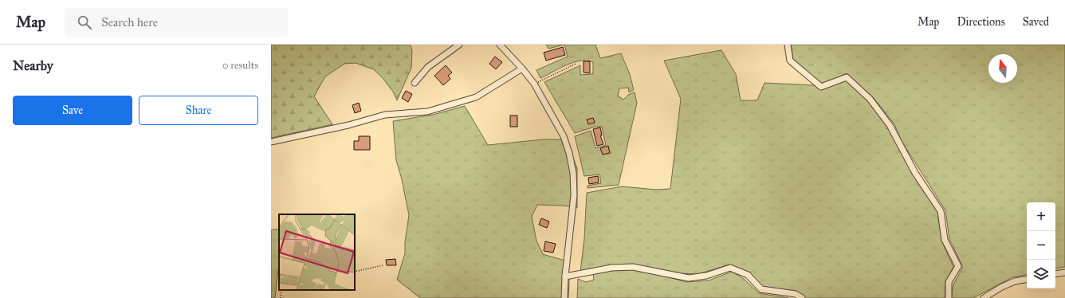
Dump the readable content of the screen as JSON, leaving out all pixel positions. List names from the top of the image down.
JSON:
{
  "north": "top",
  "page": {
    "header": "Map",
    "search": "Search here",
    "nav": ["Map", "Directions", "Saved"],
    "heading": ["Nearby", "0 results"],
    "buttons": ["Save", "Share"],
    "map_buttons": ["+", "−"]
  }
}
